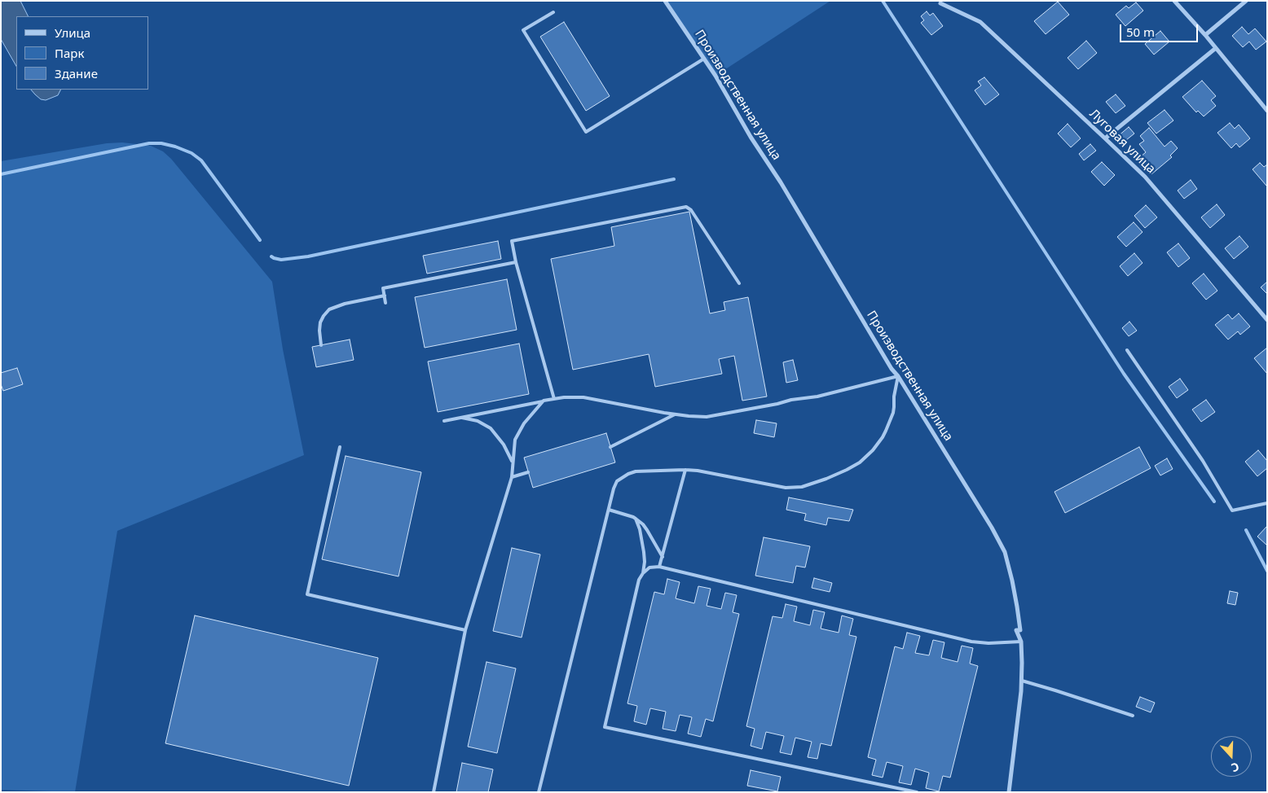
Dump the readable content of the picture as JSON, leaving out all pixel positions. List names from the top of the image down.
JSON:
{
  "streets": {
    "street": ["Производственная улица", "Луговая улица"]
  },
  "legend": ["Улица", "Парк", "Здание"],
  "scale_bar": "50 m",
  "north": "bottom"
}
